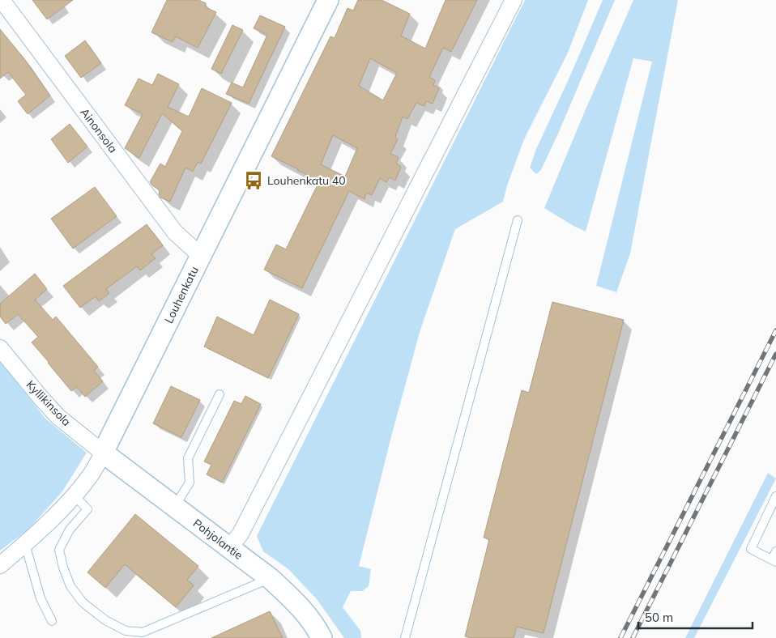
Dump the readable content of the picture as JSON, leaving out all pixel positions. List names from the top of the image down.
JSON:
{
  "streets": {
    "street": [
      "Ainonsola",
      "Louhenkatu",
      "Kyllikinsola",
      "Pohjolantie"
    ]
  },
  "crossings": [
    ["Ainonsola", "Louhenkatu"],
    ["Louhenkatu", "Kyllikinsola"],
    ["Louhenkatu", "Pohjolantie"],
    ["Kyllikinsola", "Pohjolantie"]
  ],
  "places": {
    "bus stop": ["Louhenkatu 40"]
  },
  "scale_bar": "50 m"
}
